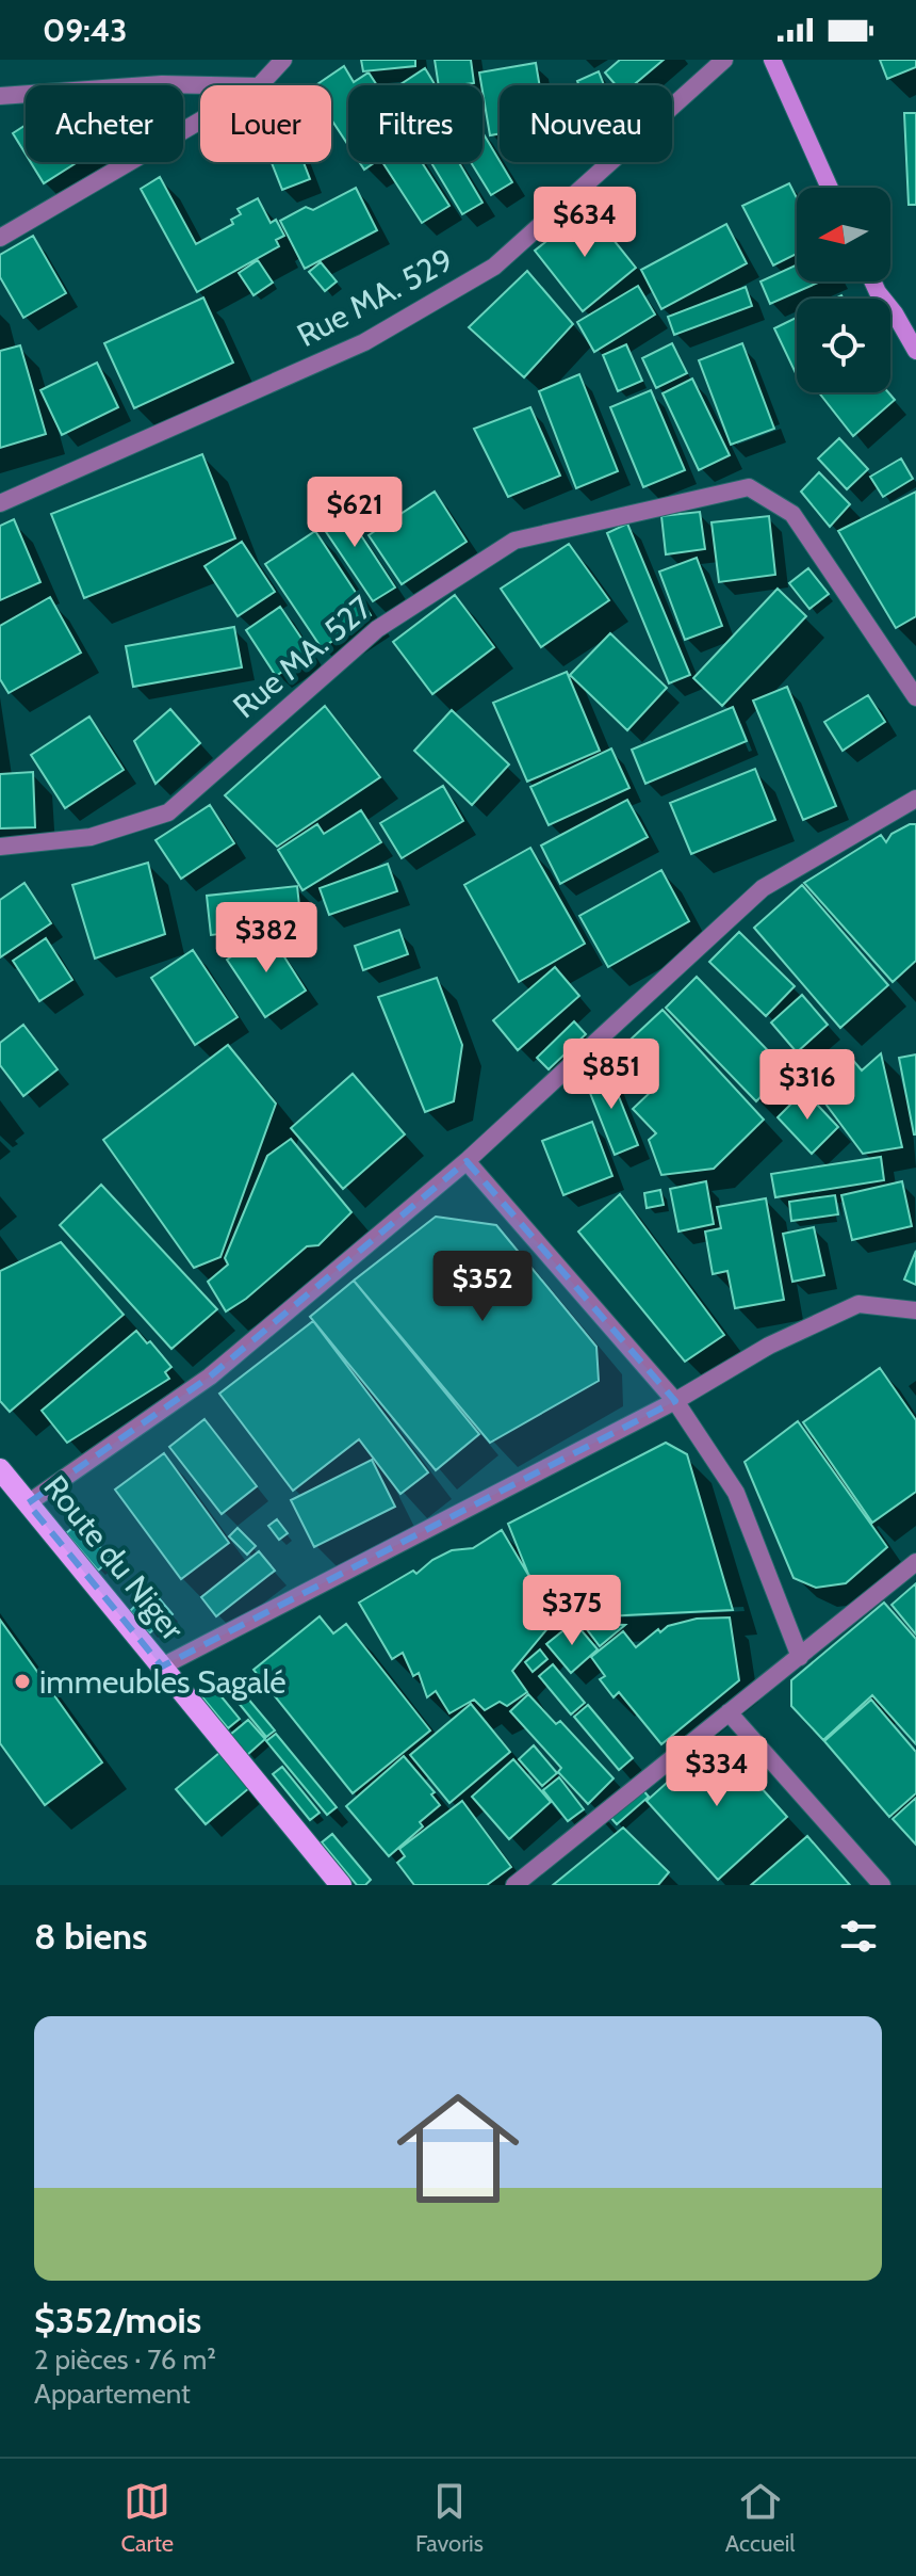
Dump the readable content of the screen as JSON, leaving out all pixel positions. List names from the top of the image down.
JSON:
{
  "streets": {
    "main road": ["Route du Niger"],
    "street": ["Rue MA. 529", "Rue MA. 527"]
  },
  "places": ["immeubles Sagalé"],
  "north": "left",
  "page": {
    "status": "09:43",
    "chip": [
      "Acheter",
      "Louer",
      "Filtres",
      "Nouveau"
    ],
    "price": [
      "$634",
      "$621",
      "$382",
      "$851",
      "$316",
      "$352",
      "$375",
      "$334"
    ],
    "heading": "8 biens",
    "list": [
      {
        "name": "$352/mois",
        "note": "2 pièces · 76 m² · Appartement"
      }
    ],
    "tabs": ["Carte", "Favoris", "Accueil"]
  }
}
